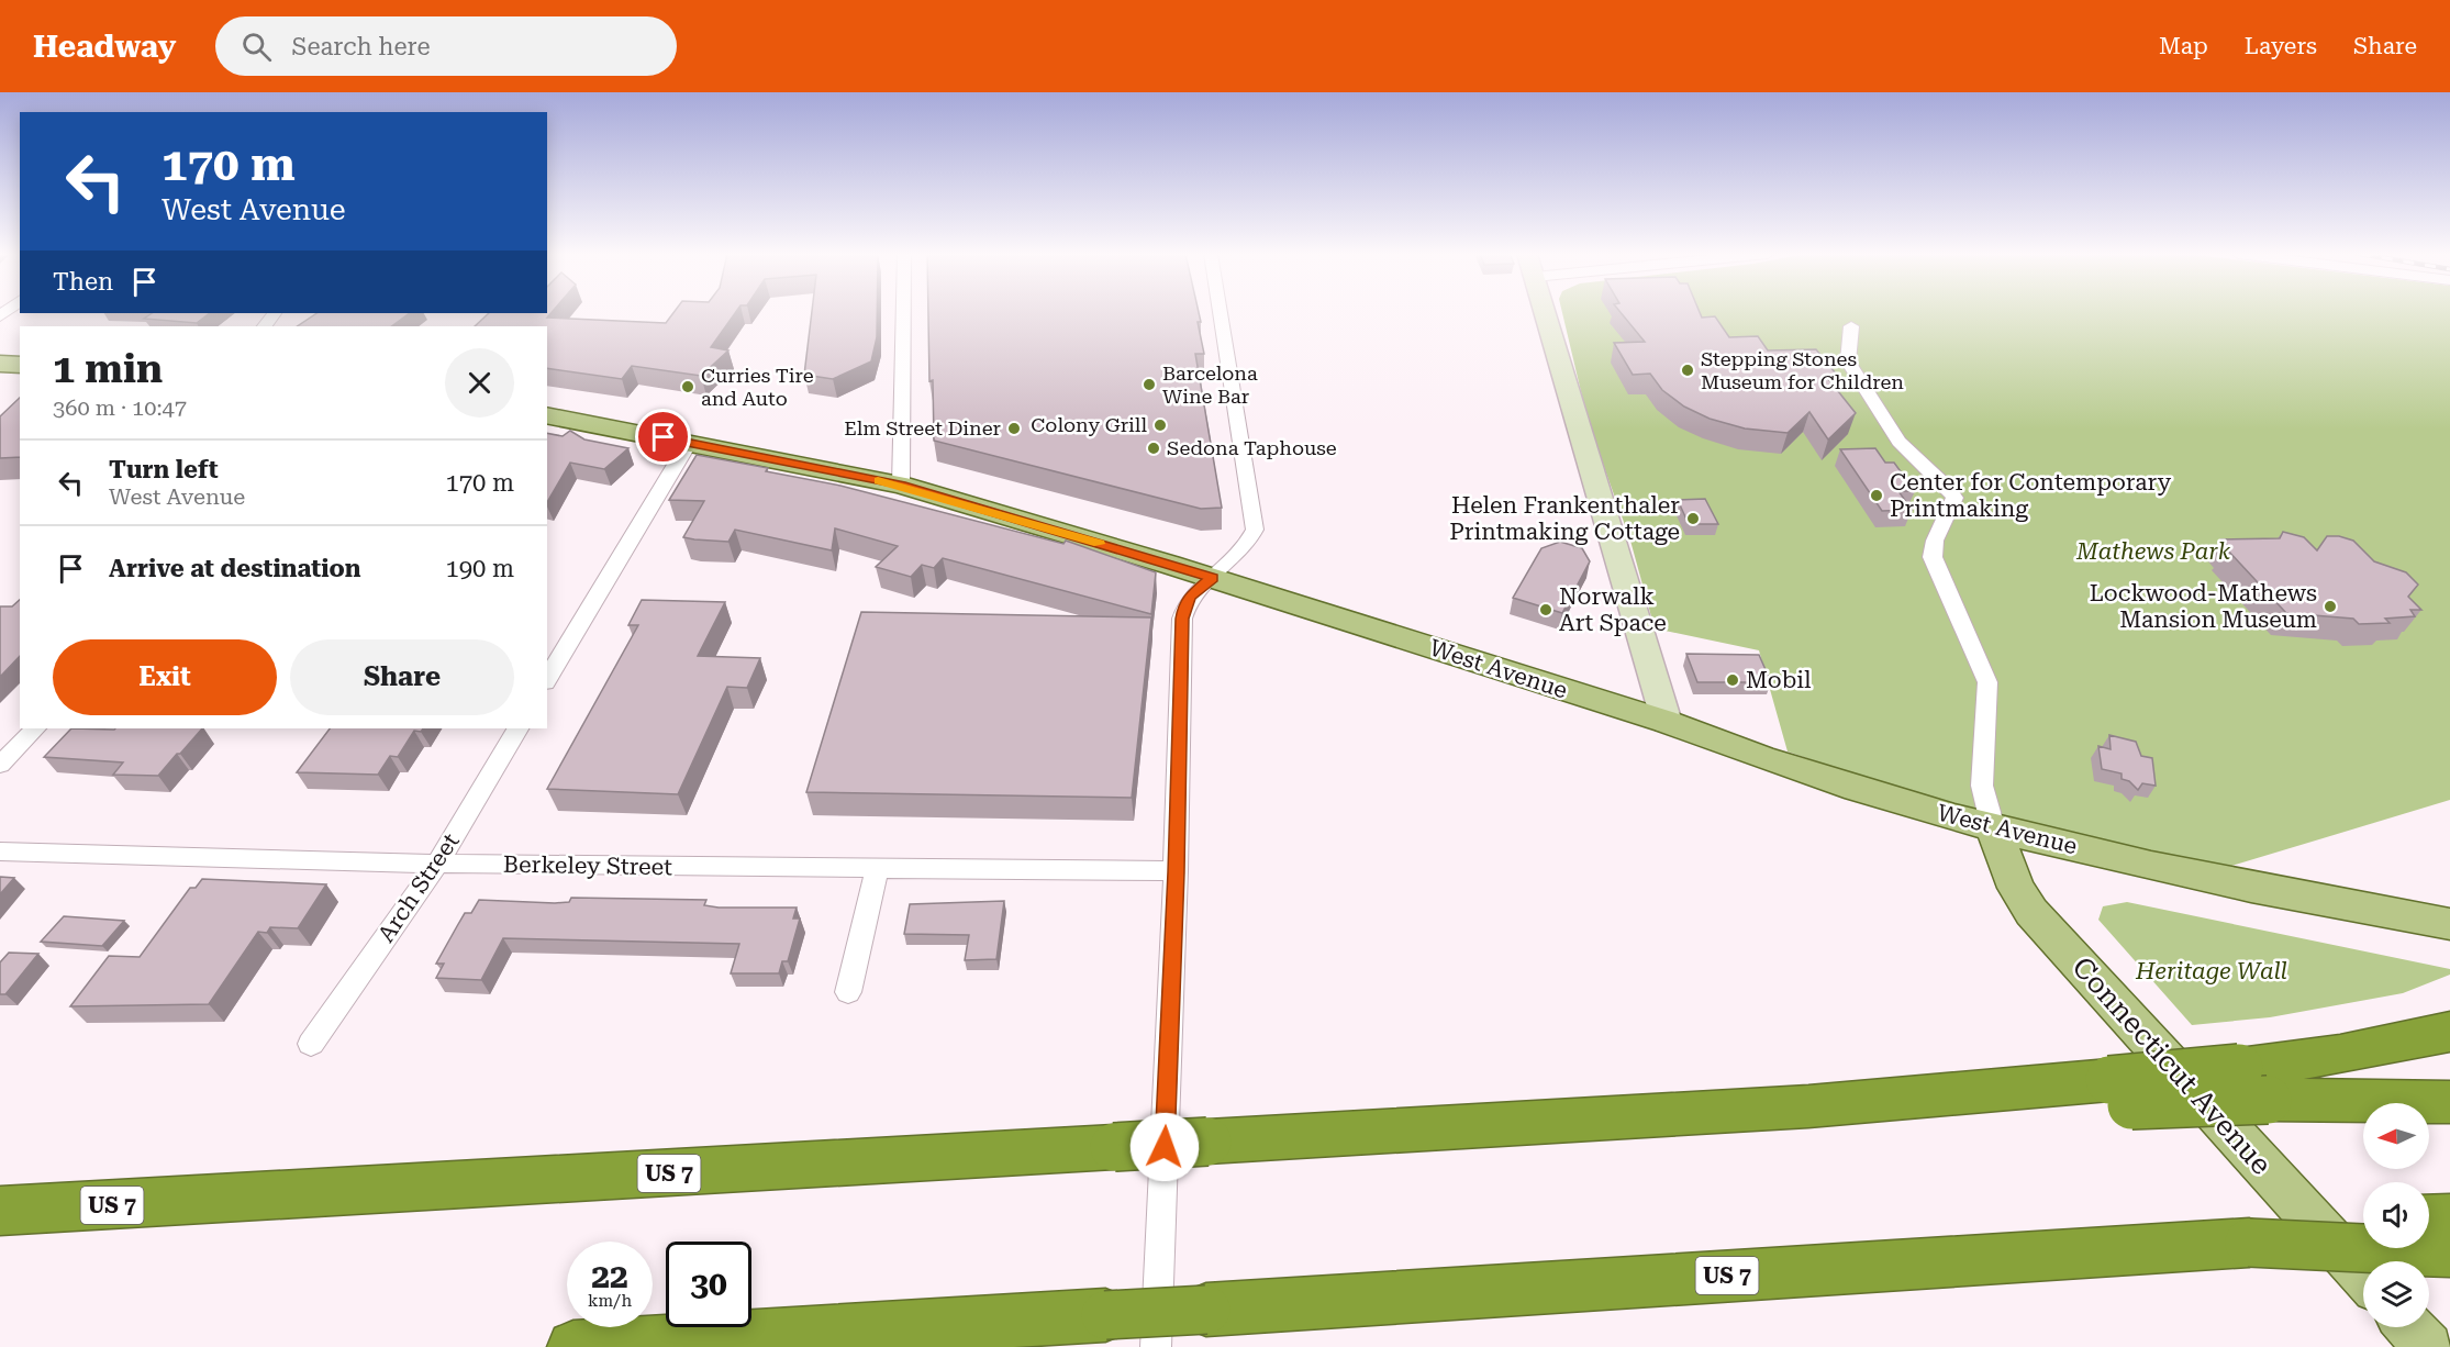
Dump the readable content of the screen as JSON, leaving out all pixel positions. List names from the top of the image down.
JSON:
{
  "streets": {
    "highway": ["US 7"],
    "main road": ["West Avenue", "Connecticut Avenue"],
    "street": ["Berkeley Street", "Arch Street"]
  },
  "crossings": [
    ["West Avenue", "Connecticut Avenue"],
    ["Berkeley Street", "Arch Street"]
  ],
  "parks": ["Mathews Park", "Heritage Wall"],
  "places": [
    "Stepping Stones Museum for Children",
    "Barcelona Wine Bar",
    "Curries Tire and Auto",
    "Colony Grill",
    "Elm Street Diner",
    "Sedona Taphouse",
    "Center for Contemporary Printmaking",
    "Helen Frankenthaler Printmaking Cottage",
    "Lockwood-Mathews Mansion Museum",
    "Norwalk Art Space",
    "Mobil"
  ],
  "north": "left",
  "page": {
    "header": "Headway",
    "search": "Search here",
    "nav": ["Map", "Layers", "Share"],
    "turn": ["170 m", "West Avenue"],
    "then": "Then",
    "heading": ["1 min", "360 m · 10:47"],
    "list": [
      {
        "name": "Turn left",
        "note": "West Avenue",
        "value": "170 m"
      },
      {
        "name": "Arrive at destination",
        "value": "190 m"
      }
    ],
    "buttons": ["Exit", "Share"],
    "speed": "22 km/h",
    "limit": "30"
  }
}
